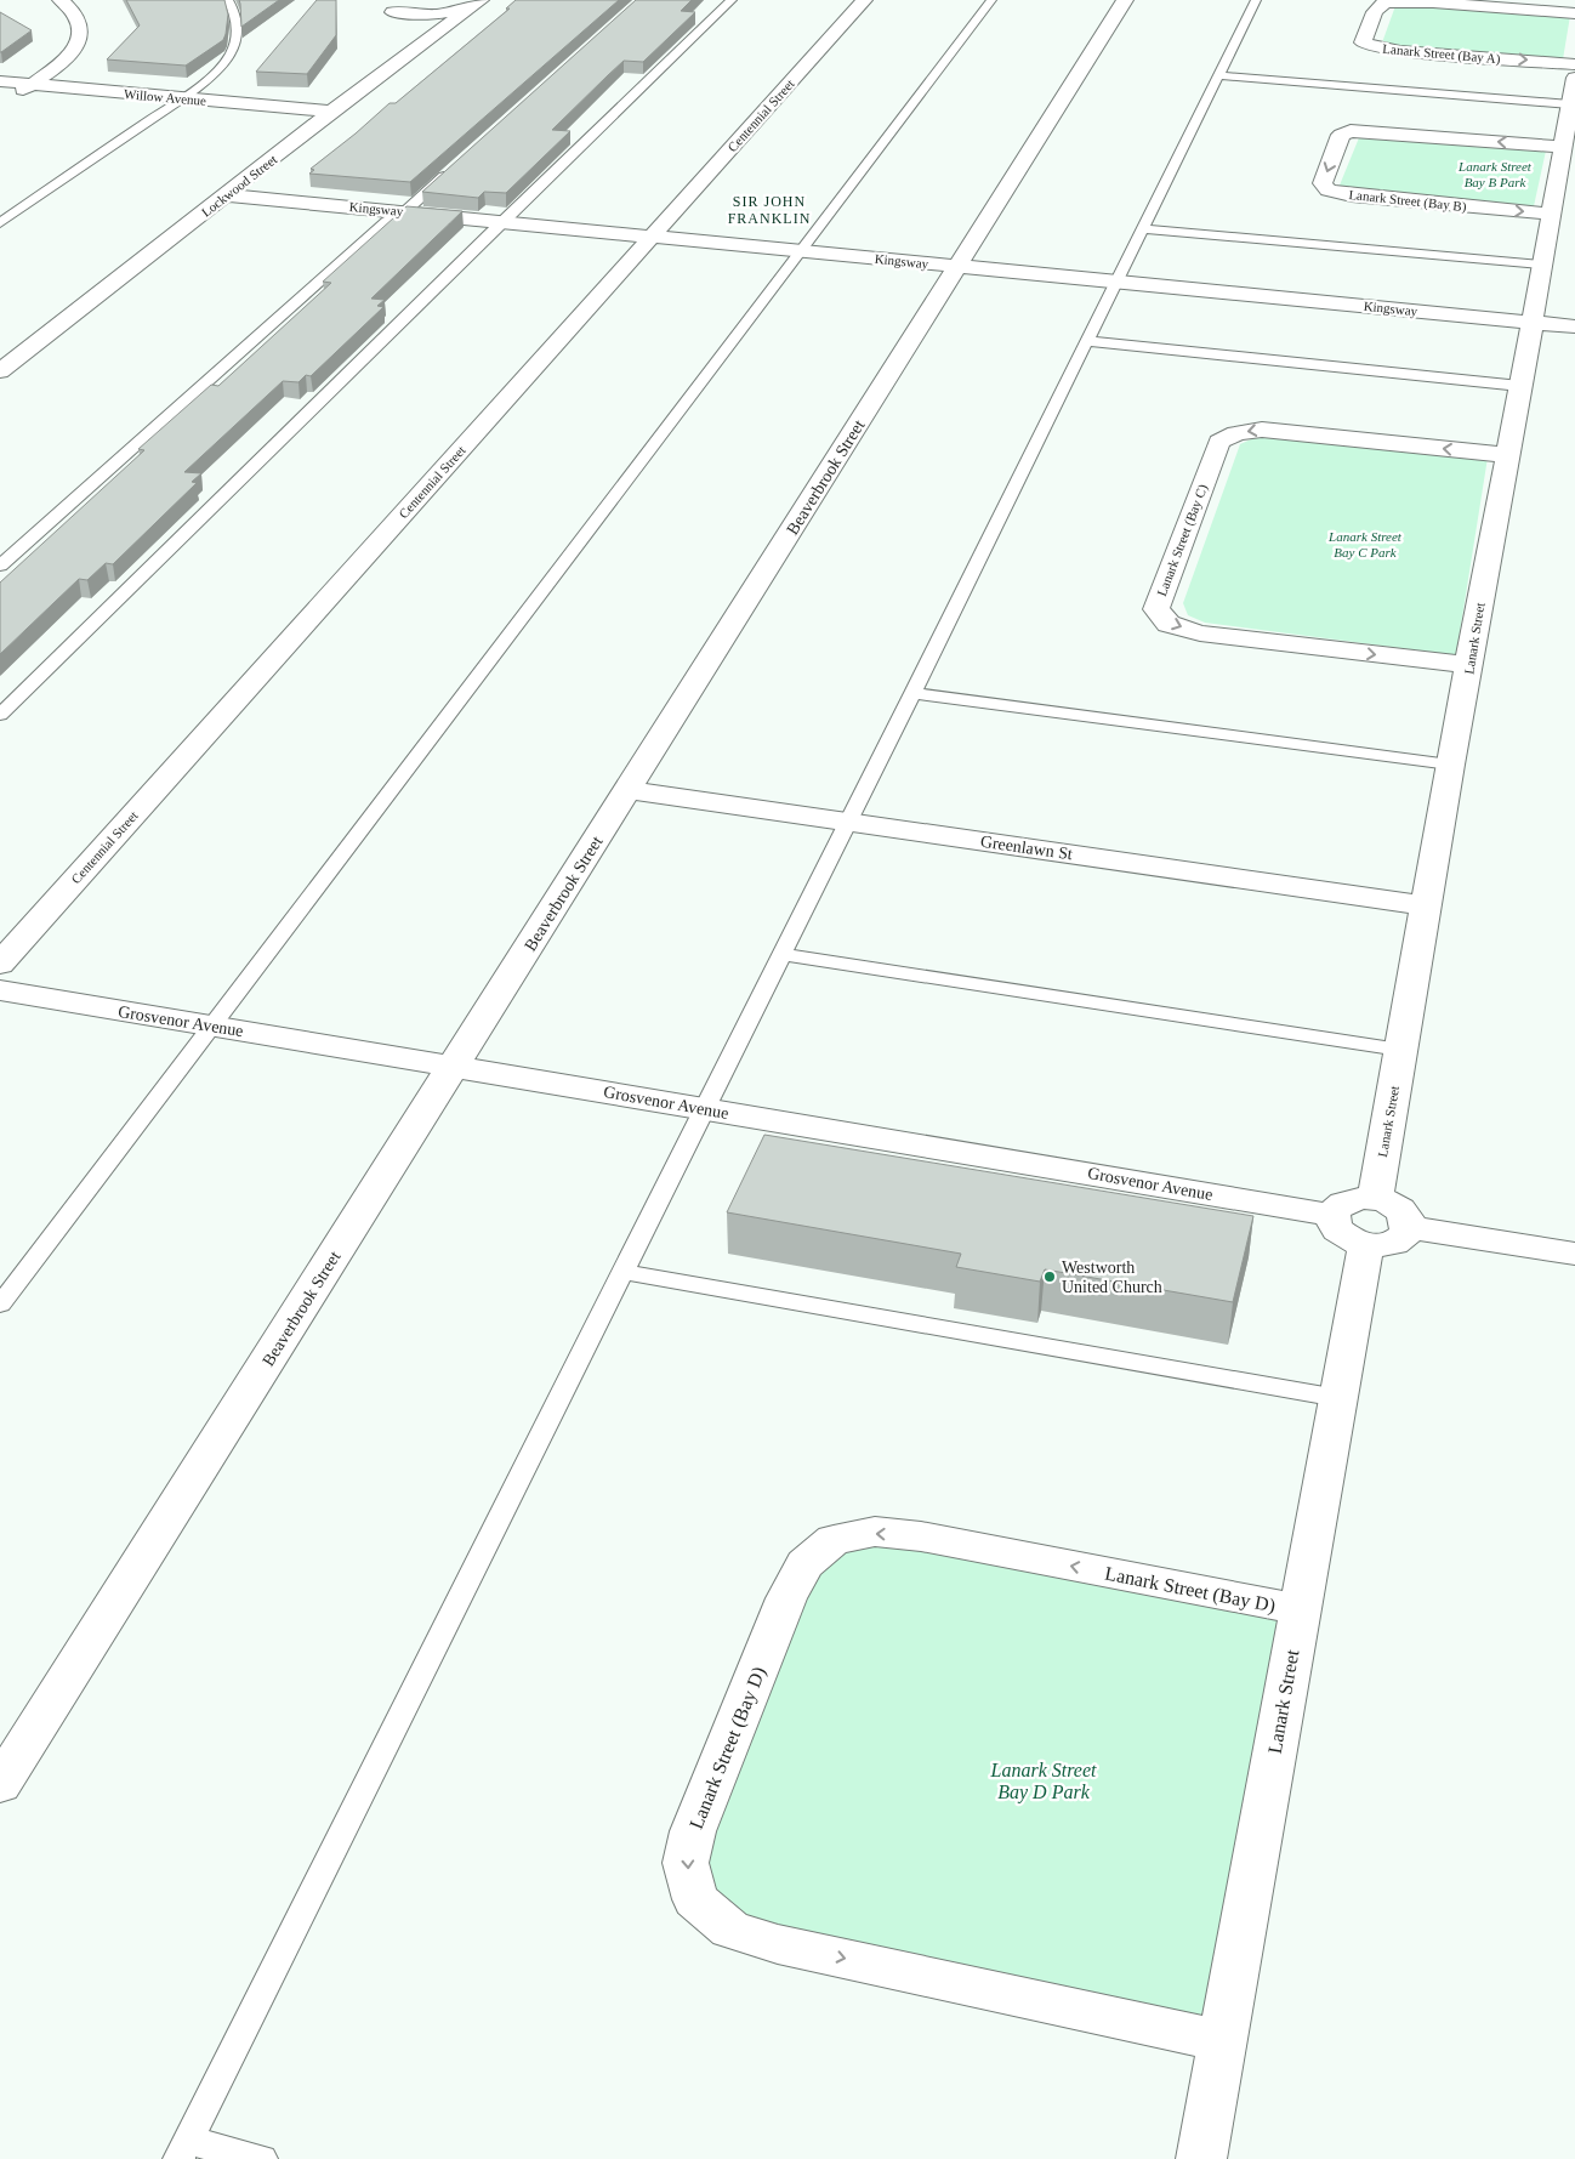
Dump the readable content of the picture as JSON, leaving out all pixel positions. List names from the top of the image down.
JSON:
{
  "streets": {
    "street": [
      "Lanark Street (Bay A)",
      "Willow Avenue",
      "Centennial Street",
      "Lockwood Street",
      "Lanark Street (Bay B)",
      "Kingsway",
      "Beaverbrook Street",
      "Lanark Street (Bay C)",
      "Lanark Street",
      "Greenlawn St",
      "Grosvenor Avenue",
      "Lanark Street (Bay D)"
    ]
  },
  "crossings": [
    ["Willow Avenue", "Lockwood Street"],
    ["Centennial Street", "Kingsway"],
    ["Lockwood Street", "Kingsway"],
    ["Lanark Street (Bay B)", "Lanark Street"],
    ["Kingsway", "Beaverbrook Street"],
    ["Kingsway", "Lanark Street"],
    ["Beaverbrook Street", "Greenlawn St"],
    ["Beaverbrook Street", "Grosvenor Avenue"],
    ["Lanark Street (Bay C)", "Lanark Street"],
    ["Lanark Street", "Greenlawn St"],
    ["Lanark Street", "Grosvenor Avenue"],
    ["Lanark Street", "Lanark Street (Bay D)"]
  ],
  "districts": ["SIR JOHN FRANKLIN"],
  "parks": ["Lanark Street Bay B Park", "Lanark Street Bay C Park", "Lanark Street Bay D Park"],
  "places": ["Westworth United Church"]
}
